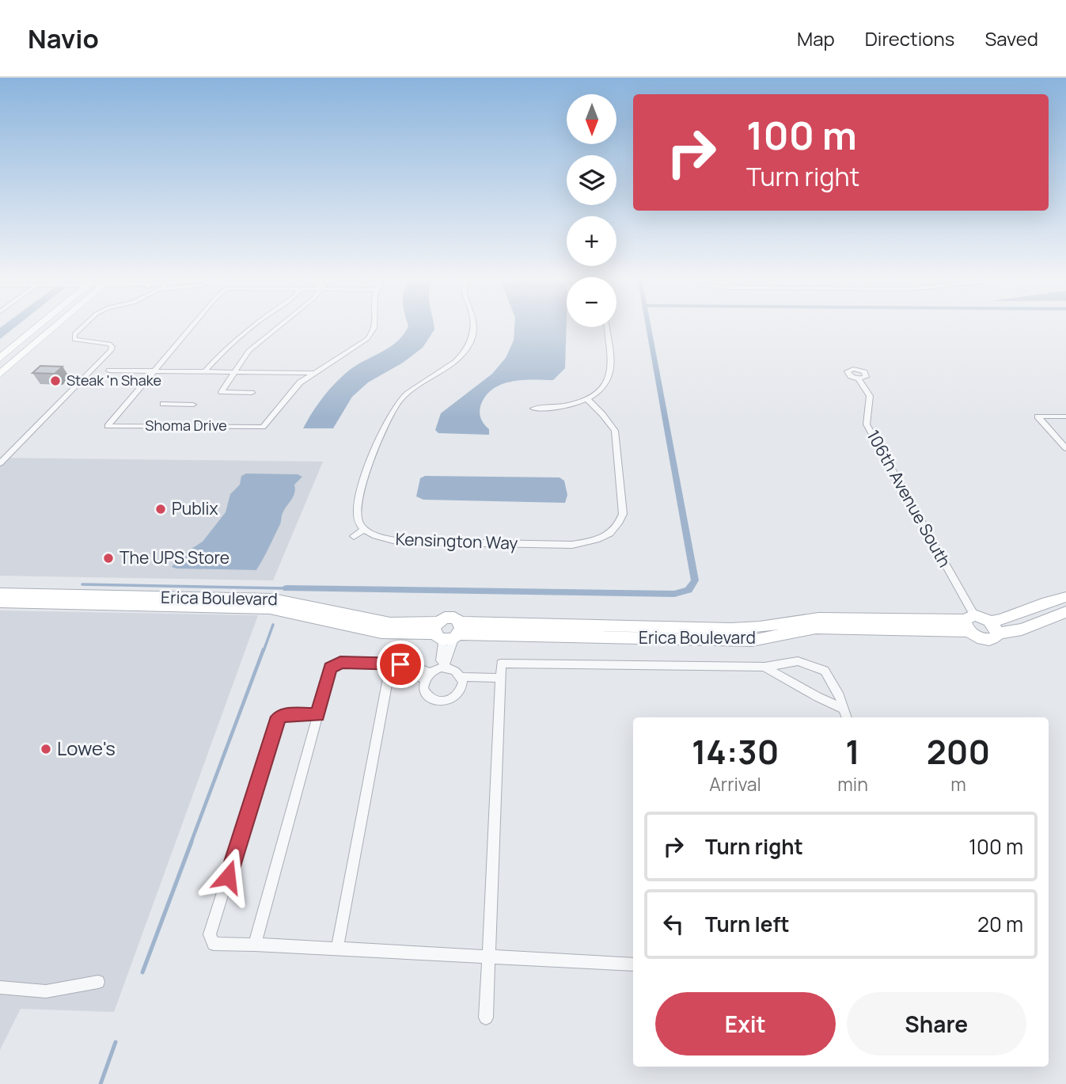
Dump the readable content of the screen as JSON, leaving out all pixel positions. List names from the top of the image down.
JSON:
{
  "streets": {
    "street": [
      "Shoma Drive",
      "106th Avenue South",
      "Kensington Way",
      "Erica Boulevard"
    ]
  },
  "crossings": [
    ["106th Avenue South", "Erica Boulevard"]
  ],
  "places": [
    "Steak 'n Shake",
    "Publix",
    "The UPS Store",
    "Lowe's"
  ],
  "north": "bottom",
  "page": {
    "header": "Navio",
    "nav": ["Map", "Directions", "Saved"],
    "map_buttons": ["+", "−"],
    "turn": ["100 m", "Turn right"],
    "eta": [
      "14:30",
      "Arrival",
      "1",
      "min",
      "200",
      "m"
    ],
    "list": [
      {
        "name": "Turn right",
        "value": "100 m"
      },
      {
        "name": "Turn left",
        "value": "20 m"
      }
    ],
    "buttons": ["Exit", "Share"]
  }
}
